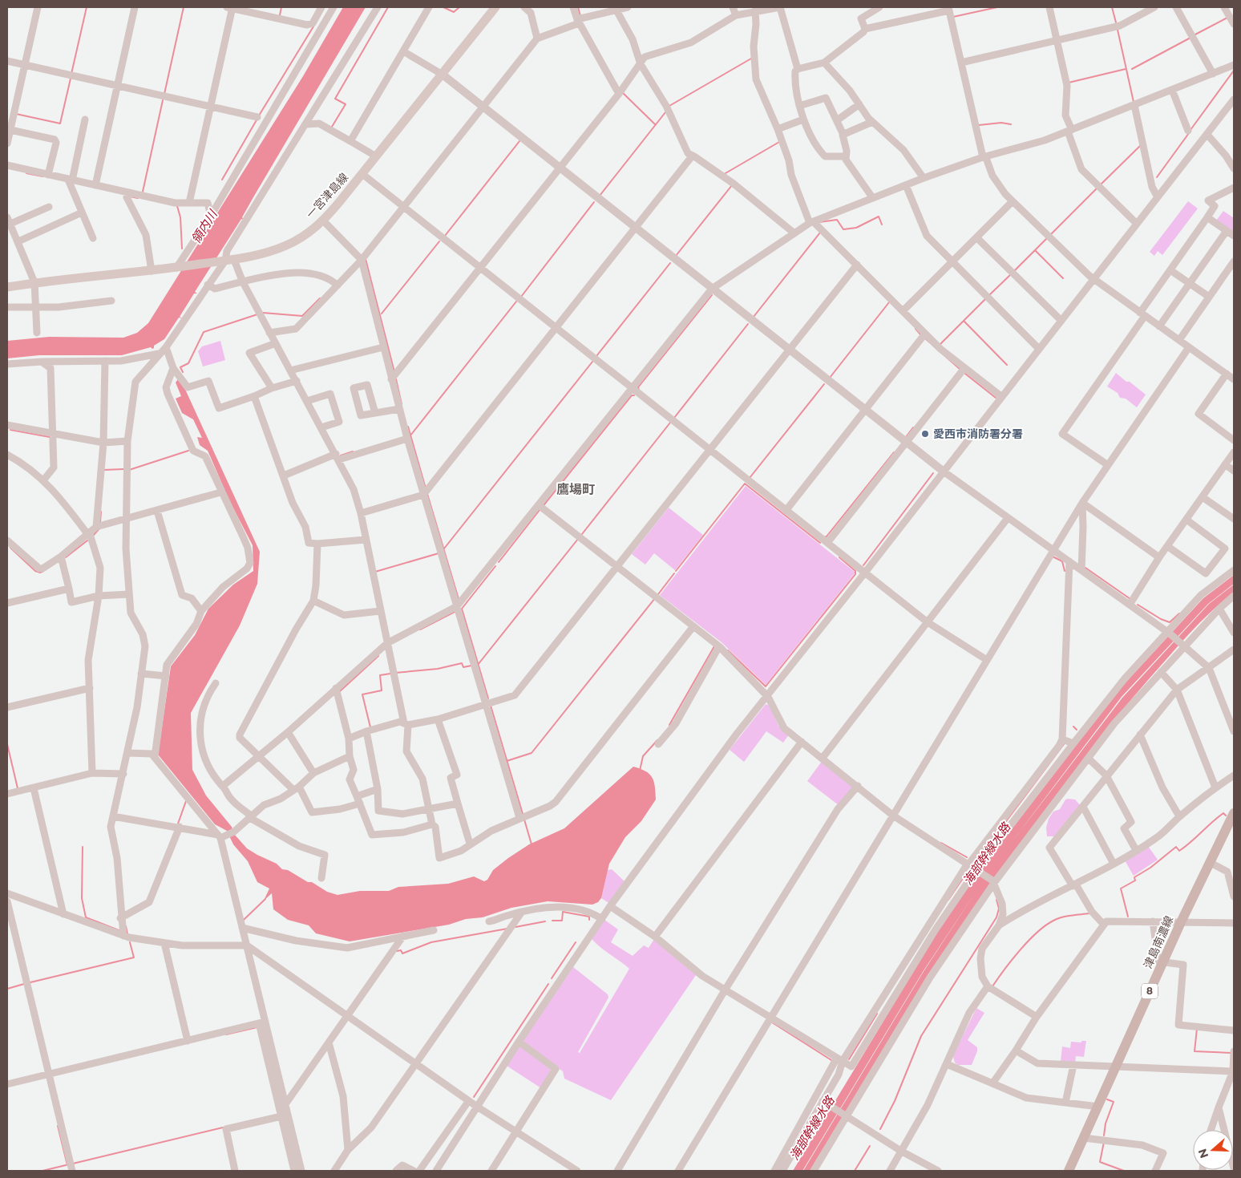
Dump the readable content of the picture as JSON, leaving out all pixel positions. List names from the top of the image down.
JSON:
{
  "streets": {
    "main road": ["一宮津島線", "津島南濃線", "8"]
  },
  "districts": ["鷹場町"],
  "water": ["領内川", "海部幹線水路"],
  "places": ["愛西市消防署分署"],
  "north": "left"
}
